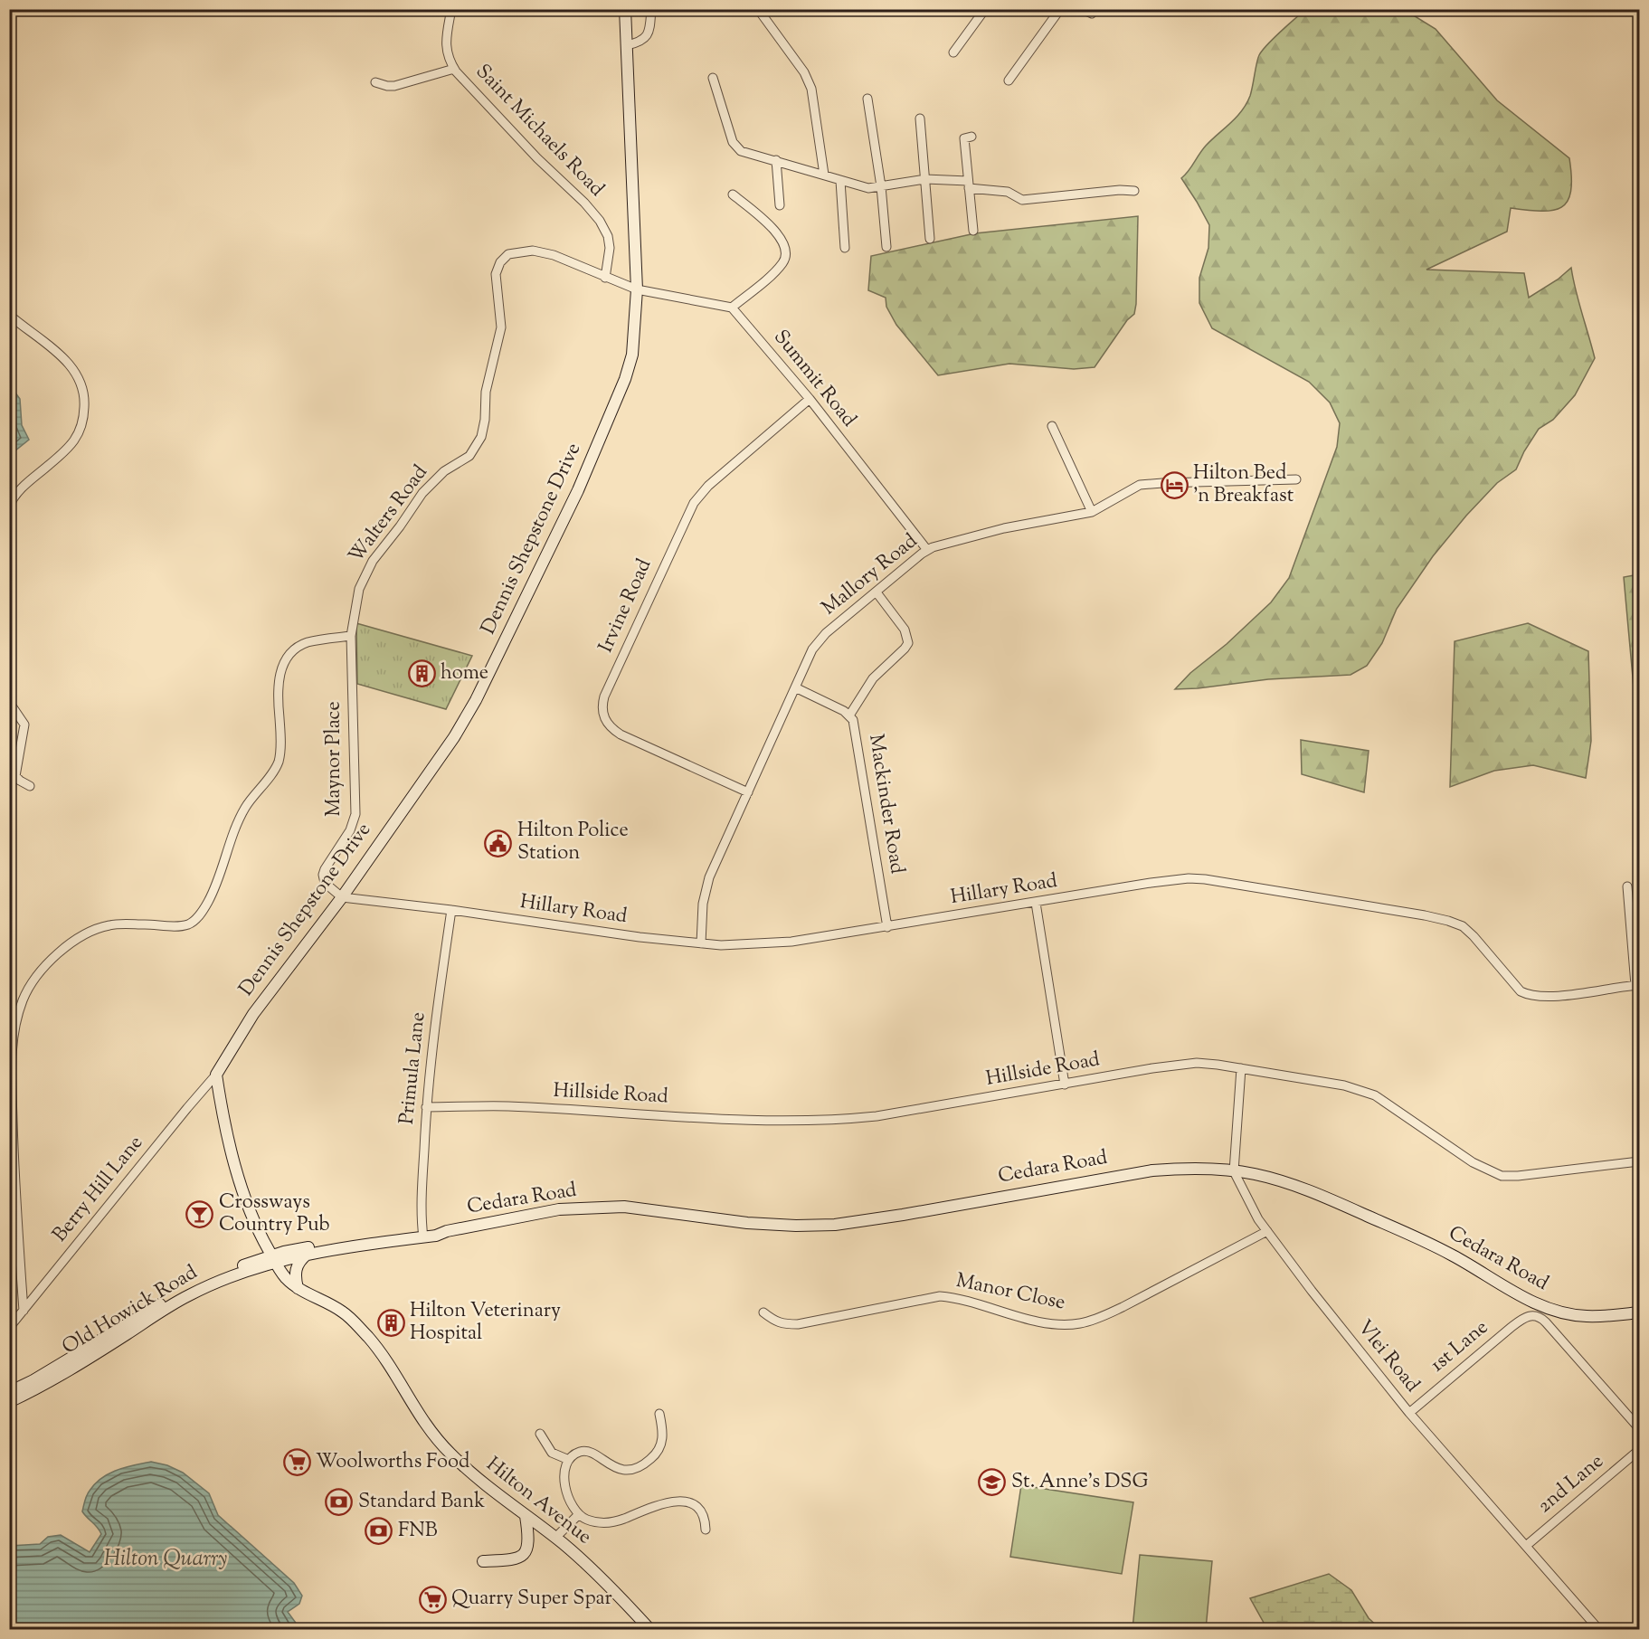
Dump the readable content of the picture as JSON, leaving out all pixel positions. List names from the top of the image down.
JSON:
{
  "streets": {
    "main road": [
      "Dennis Shepstone Drive",
      "Cedara Road",
      "Old Howick Road",
      "Hilton Avenue"
    ],
    "street": [
      "Saint Michaels Road",
      "Summit Road",
      "Walters Road",
      "Mallory Road",
      "Irvine Road",
      "Maynor Place",
      "Mackinder Road",
      "Hillary Road",
      "Primula Lane",
      "Hillside Road",
      "Berry Hill Lane",
      "Manor Close",
      "1st Lane",
      "Vlei Road",
      "2nd Lane"
    ]
  },
  "crossings": [
    ["Saint Michaels Road", "Walters Road"],
    ["Summit Road", "Mallory Road"],
    ["Summit Road", "Irvine Road"],
    ["Walters Road", "Dennis Shepstone Drive"],
    ["Walters Road", "Maynor Place"],
    ["Dennis Shepstone Drive", "Maynor Place"],
    ["Dennis Shepstone Drive", "Hillary Road"],
    ["Dennis Shepstone Drive", "Berry Hill Lane"],
    ["Mallory Road", "Irvine Road"],
    ["Mallory Road", "Mackinder Road"],
    ["Mallory Road", "Hillary Road"],
    ["Maynor Place", "Hillary Road"],
    ["Mackinder Road", "Hillary Road"],
    ["Hillary Road", "Primula Lane"],
    ["Primula Lane", "Hillside Road"],
    ["Primula Lane", "Cedara Road"],
    ["Cedara Road", "Old Howick Road"],
    ["Cedara Road", "Vlei Road"],
    ["Cedara Road", "Hilton Avenue"],
    ["Manor Close", "Vlei Road"],
    ["Old Howick Road", "Hilton Avenue"],
    ["1st Lane", "Vlei Road"],
    ["Vlei Road", "2nd Lane"]
  ],
  "water": ["Hilton Quarry"],
  "places": {
    "hotel": ["Hilton Bed 'n Breakfast"],
    "building": ["home", "Hilton Veterinary Hospital"],
    "public building": ["Hilton Police Station"],
    "bar": ["Crossways Country Pub"],
    "supermarket": ["Woolworths Food", "Quarry Super Spar"],
    "school or university": ["St. Anne's DSG"],
    "bank": ["Standard Bank", "FNB"]
  }
}
